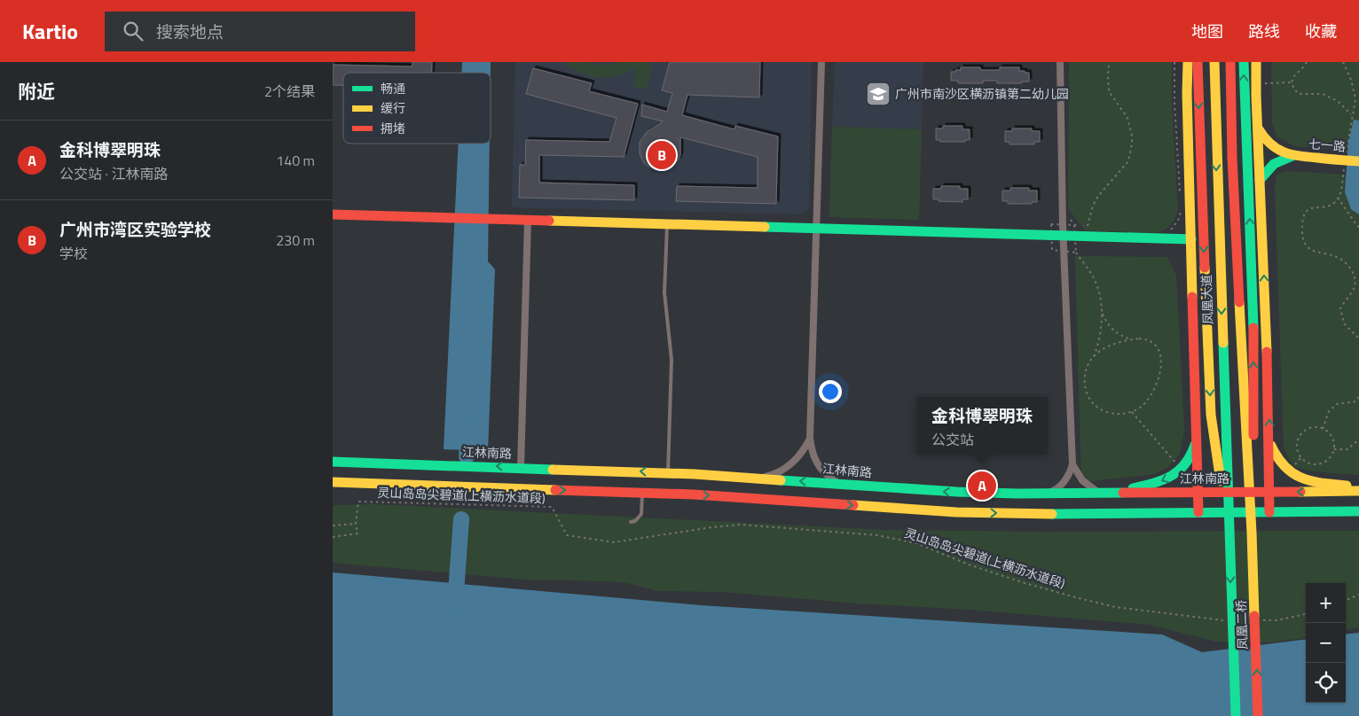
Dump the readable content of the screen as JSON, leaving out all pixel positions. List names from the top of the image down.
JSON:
{
  "streets": {
    "main road": [
      "七一路",
      "凤凰大道",
      "江林南路",
      "凤凰二桥"
    ],
    "path": ["灵山岛岛尖碧道(上横沥水道段)"]
  },
  "crossings": [
    ["凤凰大道", "江林南路"],
    ["凤凰大道", "凤凰二桥"]
  ],
  "places": {
    "school or university": ["广州市南沙区横沥镇第二幼儿园"]
  },
  "legend": ["畅通", "缓行", "拥堵"],
  "page": {
    "header": "Kartio",
    "search": "搜索地点",
    "nav": ["地图", "路线", "收藏"],
    "heading": ["附近", "2个结果"],
    "list": [
      {
        "mark": "A",
        "name": "金科博翠明珠",
        "note": "公交站 · 江林南路",
        "value": "140 m"
      },
      {
        "mark": "B",
        "name": "广州市湾区实验学校",
        "note": "学校",
        "value": "230 m"
      }
    ],
    "pins": ["B", "A"],
    "popup": ["金科博翠明珠", "公交站"],
    "map_buttons": ["+", "−"]
  }
}
